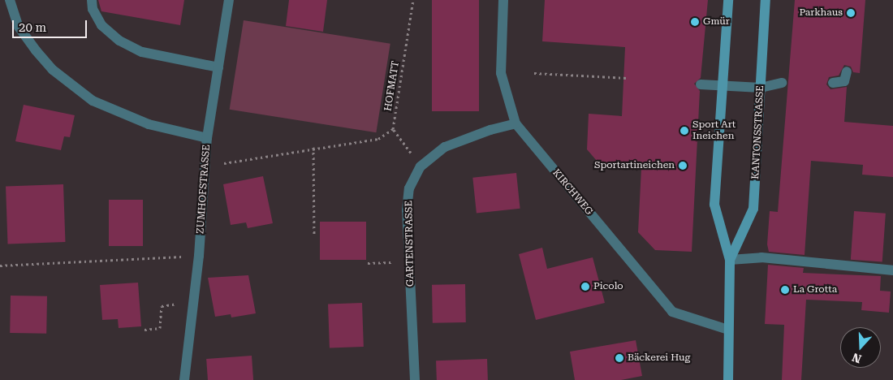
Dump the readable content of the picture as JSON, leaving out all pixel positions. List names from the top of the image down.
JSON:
{
  "streets": {
    "main road": ["KANTONSSTRASSE"],
    "street": ["ZUMHOFSTRASSE", "KIRCHWEG", "GARTENSTRASSE"],
    "path": ["HOFMATT"]
  },
  "crossings": [
    ["KANTONSSTRASSE", "KIRCHWEG"],
    ["KIRCHWEG", "GARTENSTRASSE"]
  ],
  "places": [
    "Parkhaus",
    "Gmür",
    "Sport Art Ineichen",
    "Sportartineichen",
    "Picolo",
    "La Grotta",
    "Bäckerei Hug"
  ],
  "scale_bar": "20 m",
  "north": "bottom"
}
